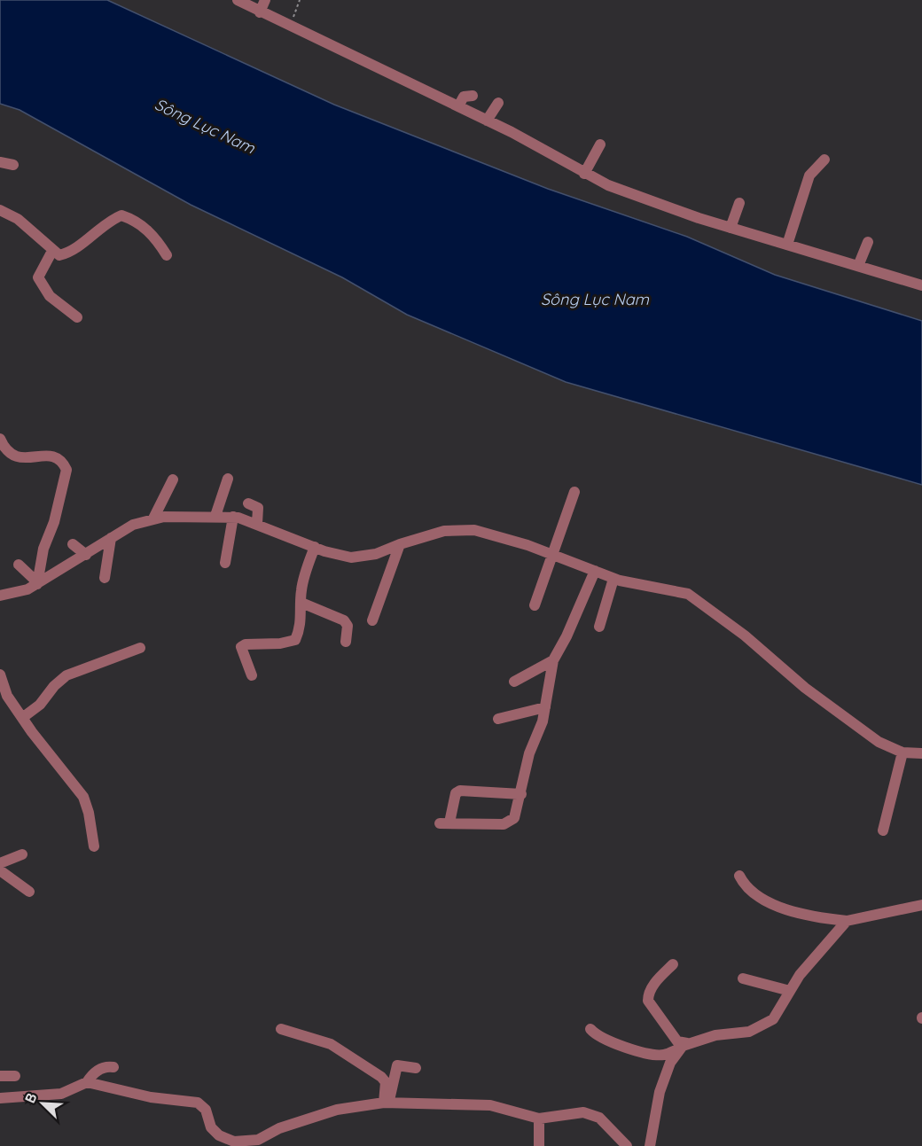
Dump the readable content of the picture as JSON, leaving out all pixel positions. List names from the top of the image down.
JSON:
{
  "water": ["Sông Lục Nam"],
  "north": "top left"
}
